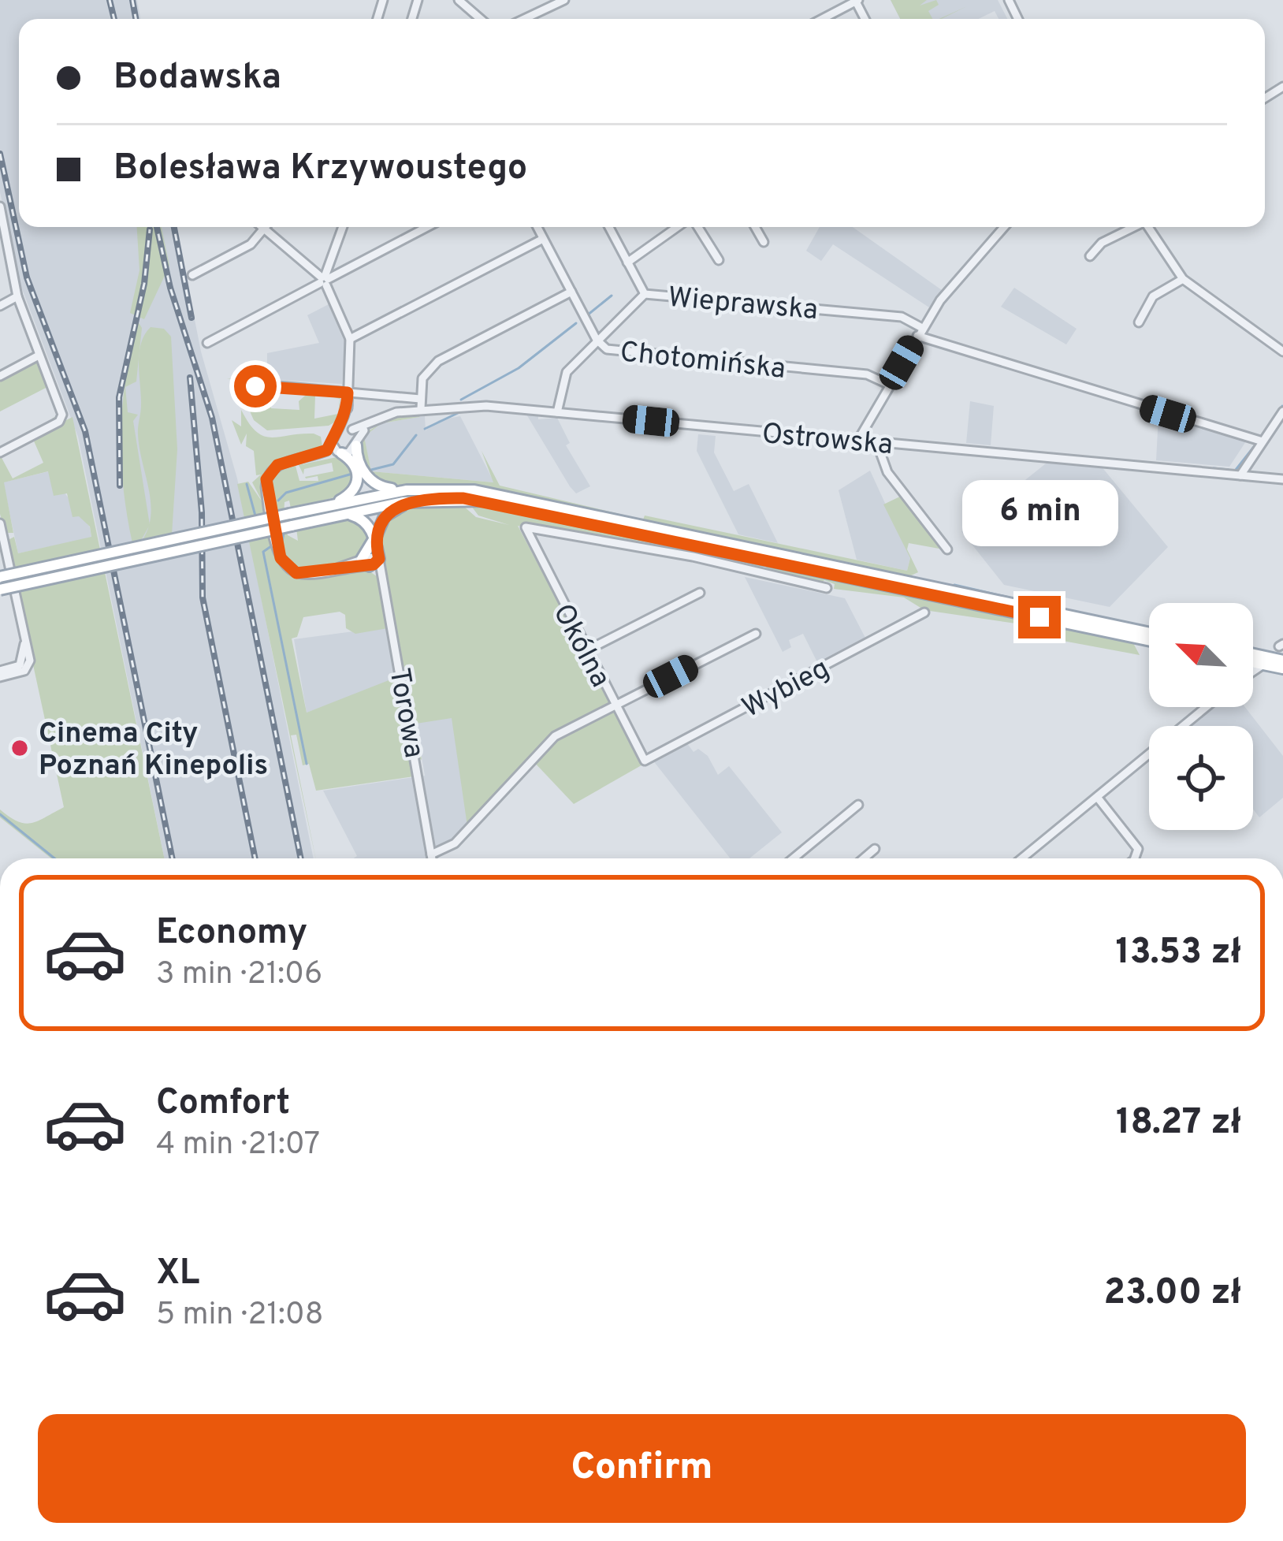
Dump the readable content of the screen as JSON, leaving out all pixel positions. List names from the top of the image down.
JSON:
{
  "streets": {
    "street": [
      "Wieprawska",
      "Chotomińska",
      "Ostrowska",
      "Okólna",
      "Wybieg",
      "Torowa"
    ]
  },
  "crossings": [
    ["Okólna", "Wybieg"]
  ],
  "places": ["Cinema City Poznań Kinepolis"],
  "north": "top left",
  "page": {
    "banner": ["Bodawska", "Bolesława Krzywoustego"],
    "bubble": "6 min",
    "list": [
      {
        "name": "Economy",
        "note": "3 min · 21:06",
        "value": "13.53 zł"
      },
      {
        "name": "Comfort",
        "note": "4 min · 21:07",
        "value": "18.27 zł"
      },
      {
        "name": "XL",
        "note": "5 min · 21:08",
        "value": "23.00 zł"
      }
    ],
    "buttons": "Confirm"
  }
}
